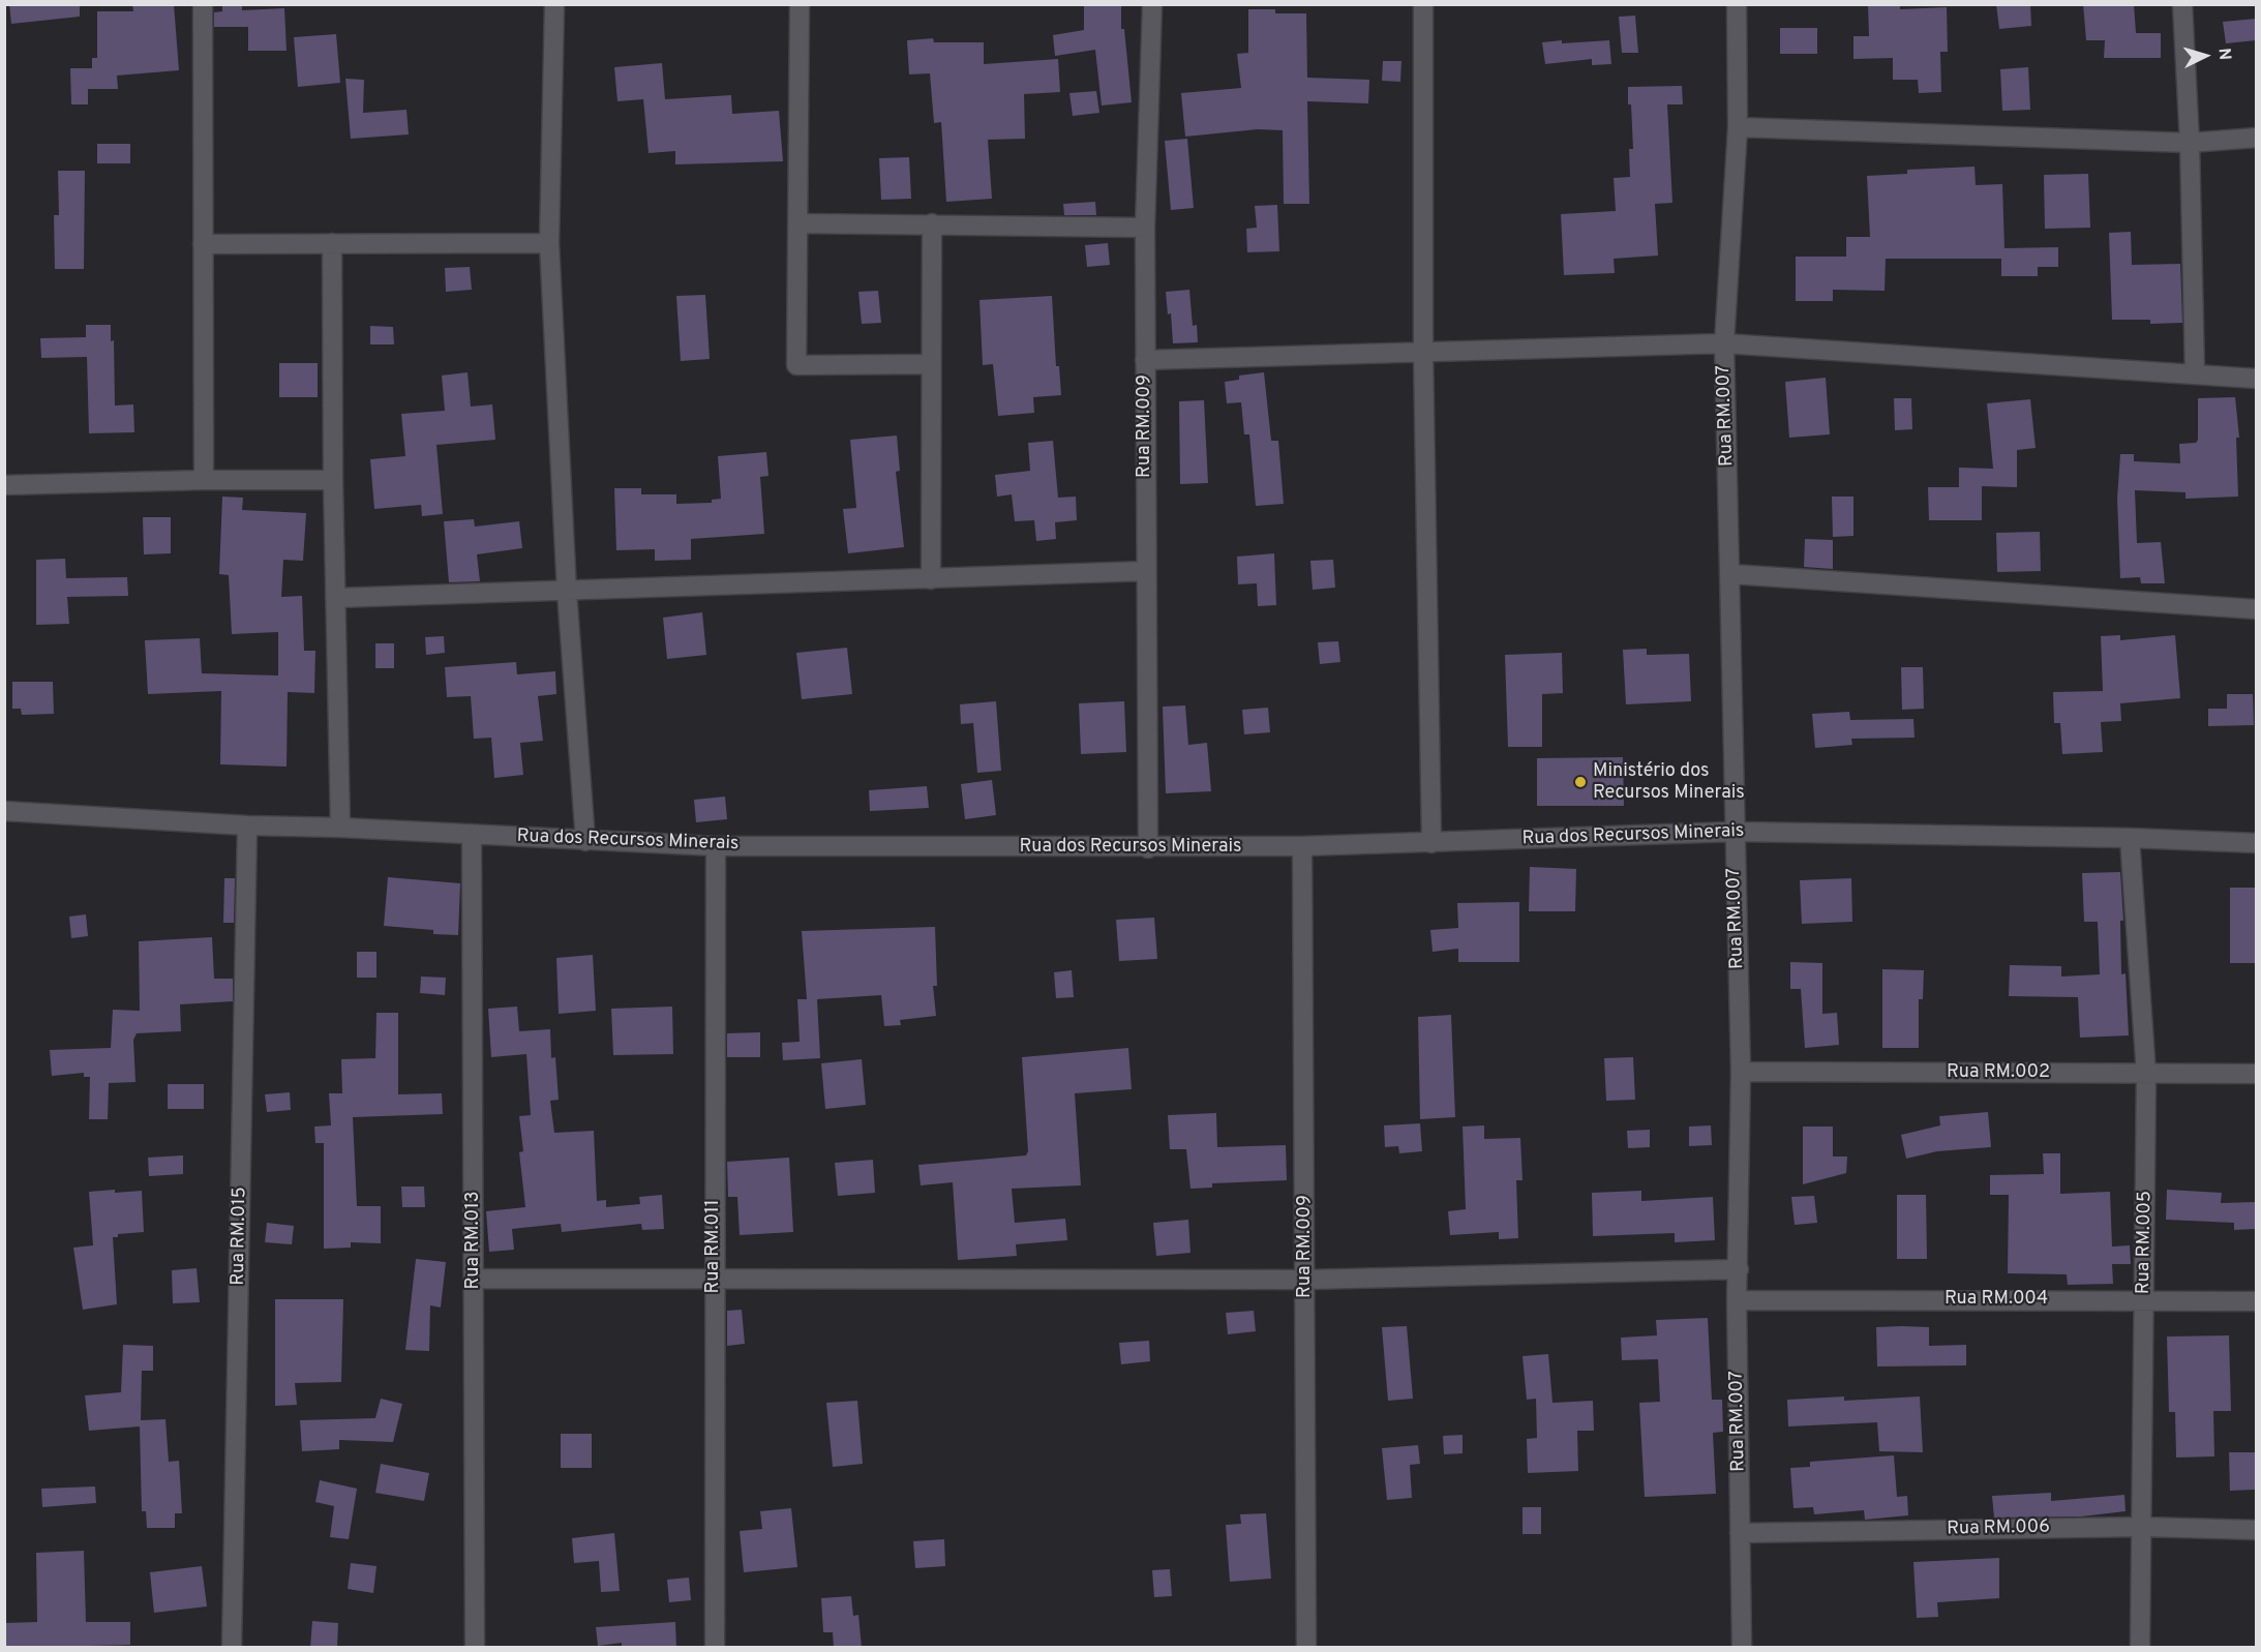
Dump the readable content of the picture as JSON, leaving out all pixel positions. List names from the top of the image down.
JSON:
{
  "streets": {
    "street": [
      "Rua RM.007",
      "Rua RM.009",
      "Rua dos Recursos Minerais",
      "Rua RM.002",
      "Rua RM.015",
      "Rua RM.013",
      "Rua RM.005",
      "Rua RM.011",
      "Rua RM.004",
      "Rua RM.006"
    ]
  },
  "crossings": [
    ["Rua RM.007", "Rua dos Recursos Minerais"],
    ["Rua RM.007", "Rua RM.002"],
    ["Rua RM.007", "Rua RM.004"],
    ["Rua RM.007", "Rua RM.006"],
    ["Rua RM.009", "Rua dos Recursos Minerais"],
    ["Rua dos Recursos Minerais", "Rua RM.015"],
    ["Rua dos Recursos Minerais", "Rua RM.013"],
    ["Rua dos Recursos Minerais", "Rua RM.005"],
    ["Rua dos Recursos Minerais", "Rua RM.011"],
    ["Rua RM.002", "Rua RM.005"],
    ["Rua RM.005", "Rua RM.004"],
    ["Rua RM.005", "Rua RM.006"]
  ],
  "places": ["Ministério dos Recursos Minerais"],
  "north": "right"
}
